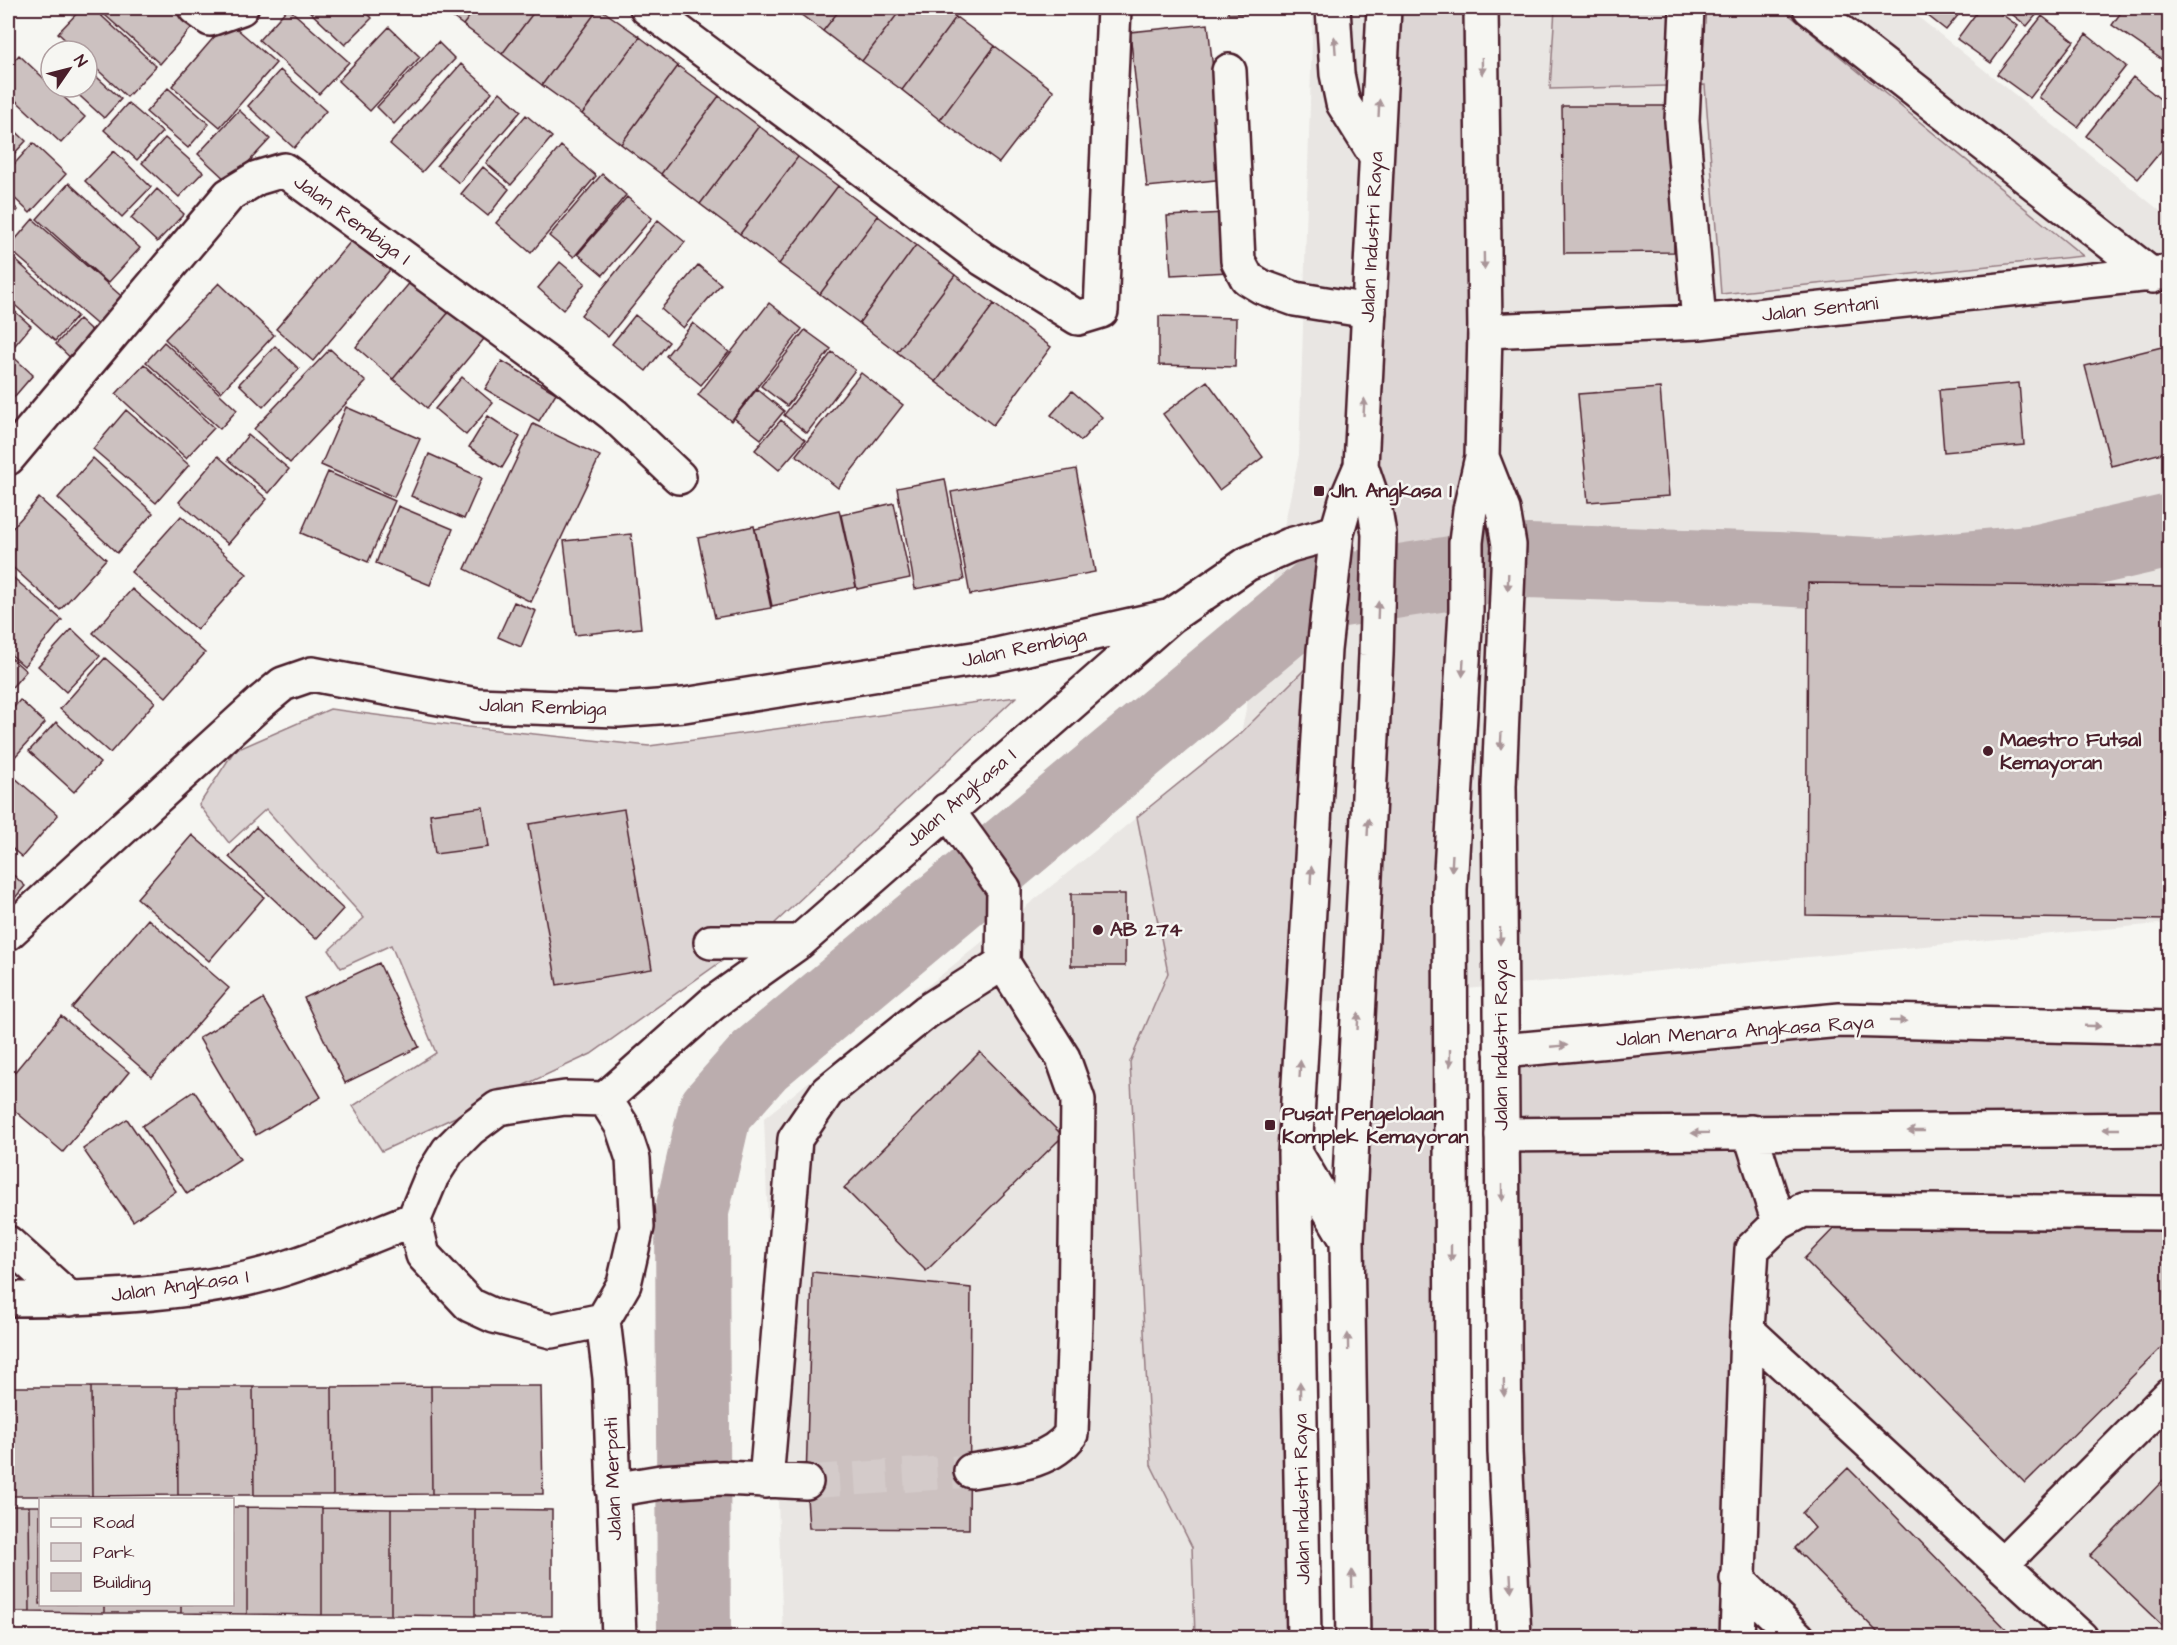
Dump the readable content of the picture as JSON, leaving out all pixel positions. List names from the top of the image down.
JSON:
{
  "streets": {
    "street": [
      "Jalan Rembiga I",
      "Jalan Industri Raya",
      "Jalan Sentani",
      "Jalan Rembiga",
      "Jalan Angkasa I",
      "Jalan Menara Angkasa Raya",
      "Jalan Merpati"
    ]
  },
  "crossings": [
    ["Jalan Industri Raya", "Jalan Sentani"],
    ["Jalan Industri Raya", "Jalan Angkasa I"],
    ["Jalan Industri Raya", "Jalan Menara Angkasa Raya"],
    ["Jalan Rembiga", "Jalan Angkasa I"]
  ],
  "places": {
    "transit": ["Jln. Angkasa 1", "Pusat Pengelolaan Komplek Kemayoran"],
    "other": ["Maestro Futsal Kemayoran", "AB 274"]
  },
  "legend": ["Road", "Park", "Building"],
  "north": "top right"
}
